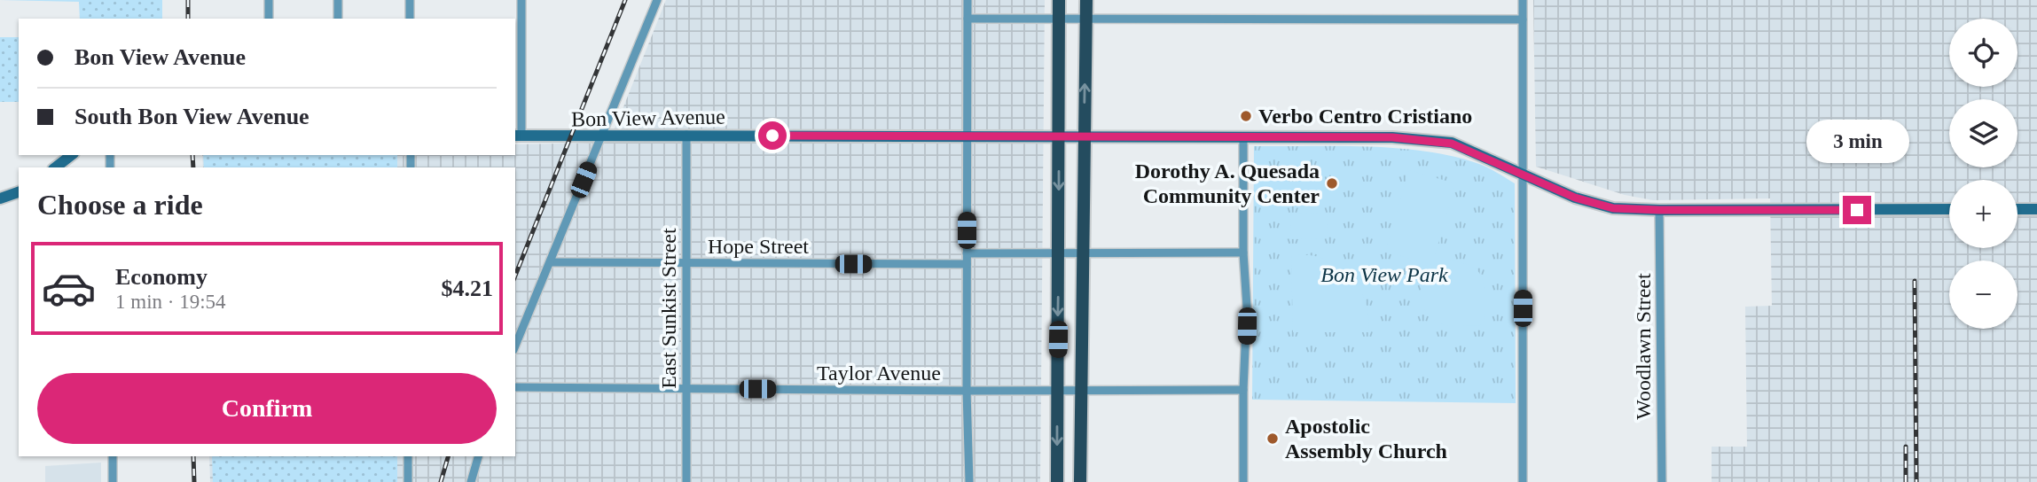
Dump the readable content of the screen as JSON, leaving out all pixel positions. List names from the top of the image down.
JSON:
{
  "streets": {
    "street": [
      "Bon View Avenue",
      "Hope Street",
      "East Sunkist Street",
      "Woodlawn Street",
      "Taylor Avenue"
    ]
  },
  "crossings": [
    ["Bon View Avenue", "East Sunkist Street"],
    ["Bon View Avenue", "Woodlawn Street"],
    ["Hope Street", "East Sunkist Street"],
    ["East Sunkist Street", "Taylor Avenue"]
  ],
  "parks": ["Bon View Park"],
  "places": ["Verbo Centro Cristiano", "Dorothy A. Quesada Community Center", "Apostolic Assembly Church"],
  "page": {
    "map_buttons": ["+", "−"],
    "banner": ["Bon View Avenue", "South Bon View Avenue"],
    "bubble": "3 min",
    "heading": "Choose a ride",
    "list": [
      {
        "name": "Economy",
        "note": "1 min · 19:54",
        "value": "$4.21"
      }
    ],
    "buttons": "Confirm"
  }
}
